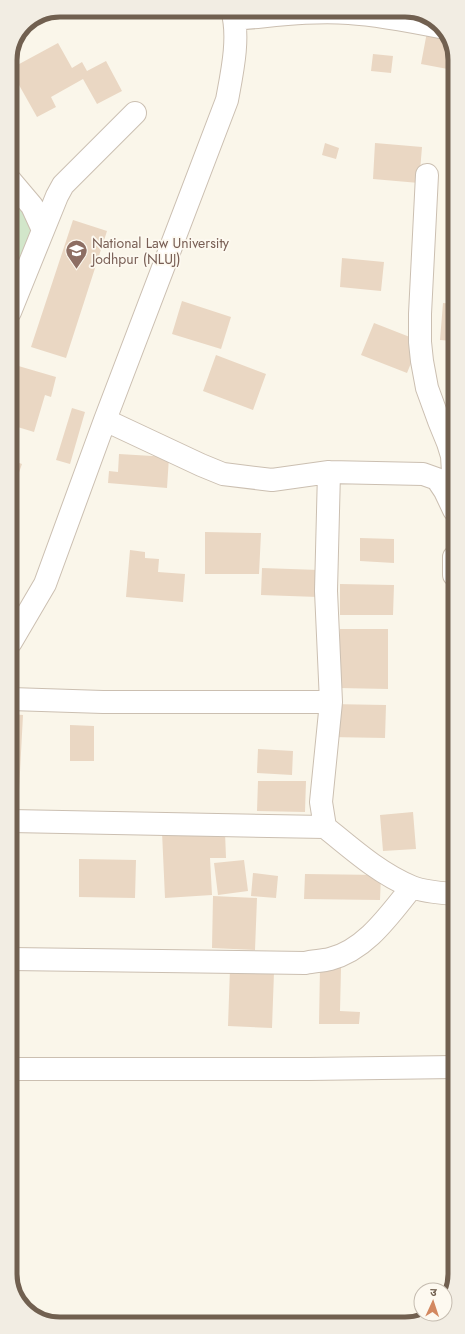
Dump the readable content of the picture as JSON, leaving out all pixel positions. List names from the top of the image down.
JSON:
{
  "places": {
    "school or university": ["National Law University Jodhpur (NLUJ)"]
  },
  "north": "top"
}
